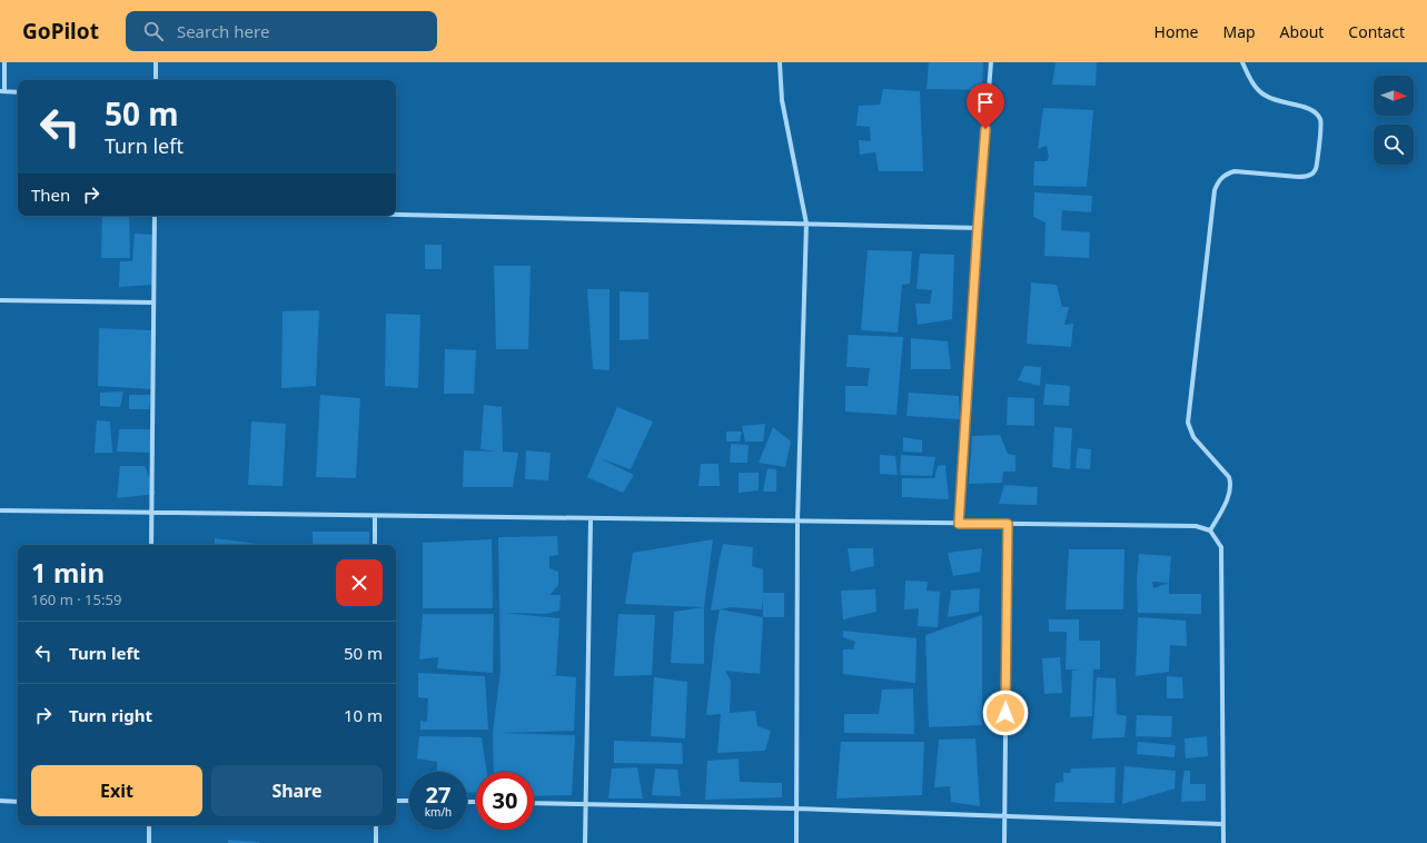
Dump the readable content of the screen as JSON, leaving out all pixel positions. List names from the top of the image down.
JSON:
{
  "north": "right",
  "page": {
    "header": "GoPilot",
    "search": "Search here",
    "nav": [
      "Home",
      "Map",
      "About",
      "Contact"
    ],
    "turn": ["50 m", "Turn left"],
    "then": "Then",
    "heading": ["1 min", "160 m · 15:59"],
    "list": [
      {
        "name": "Turn left",
        "value": "50 m"
      },
      {
        "name": "Turn right",
        "value": "10 m"
      }
    ],
    "buttons": ["Exit", "Share"],
    "speed": "27 km/h",
    "limit": "30"
  }
}
